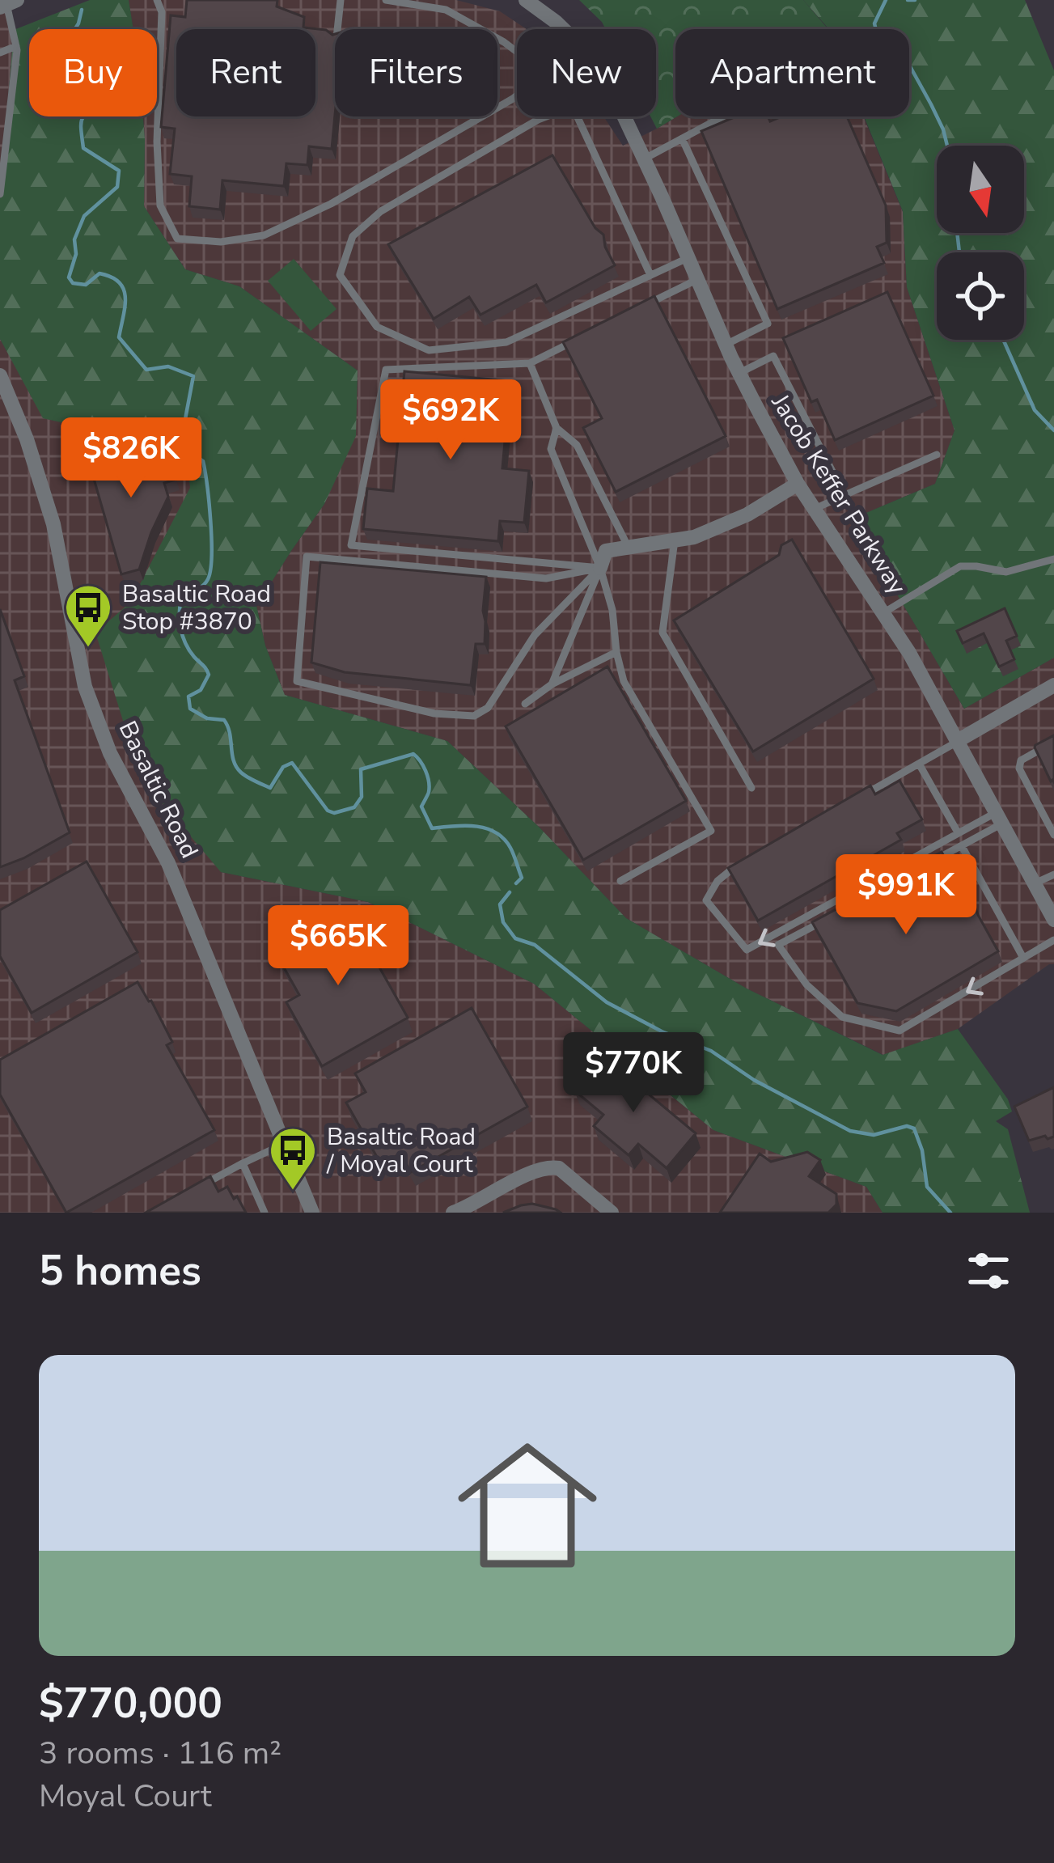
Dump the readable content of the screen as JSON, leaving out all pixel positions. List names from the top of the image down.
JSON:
{
  "streets": {
    "street": ["Jacob Keffer Parkway", "Basaltic Road"]
  },
  "places": {
    "bus stop": ["Basaltic Road Stop #3870", "Basaltic Road / Moyal Court"]
  },
  "north": "bottom",
  "page": {
    "chip": [
      "Buy",
      "Rent",
      "Filters",
      "New",
      "Apartment"
    ],
    "price": [
      "$692K",
      "$826K",
      "$991K",
      "$665K",
      "$770K"
    ],
    "heading": "5 homes",
    "list": [
      {
        "name": "$770,000",
        "note": "3 rooms · 116 m² · Moyal Court"
      }
    ]
  }
}
